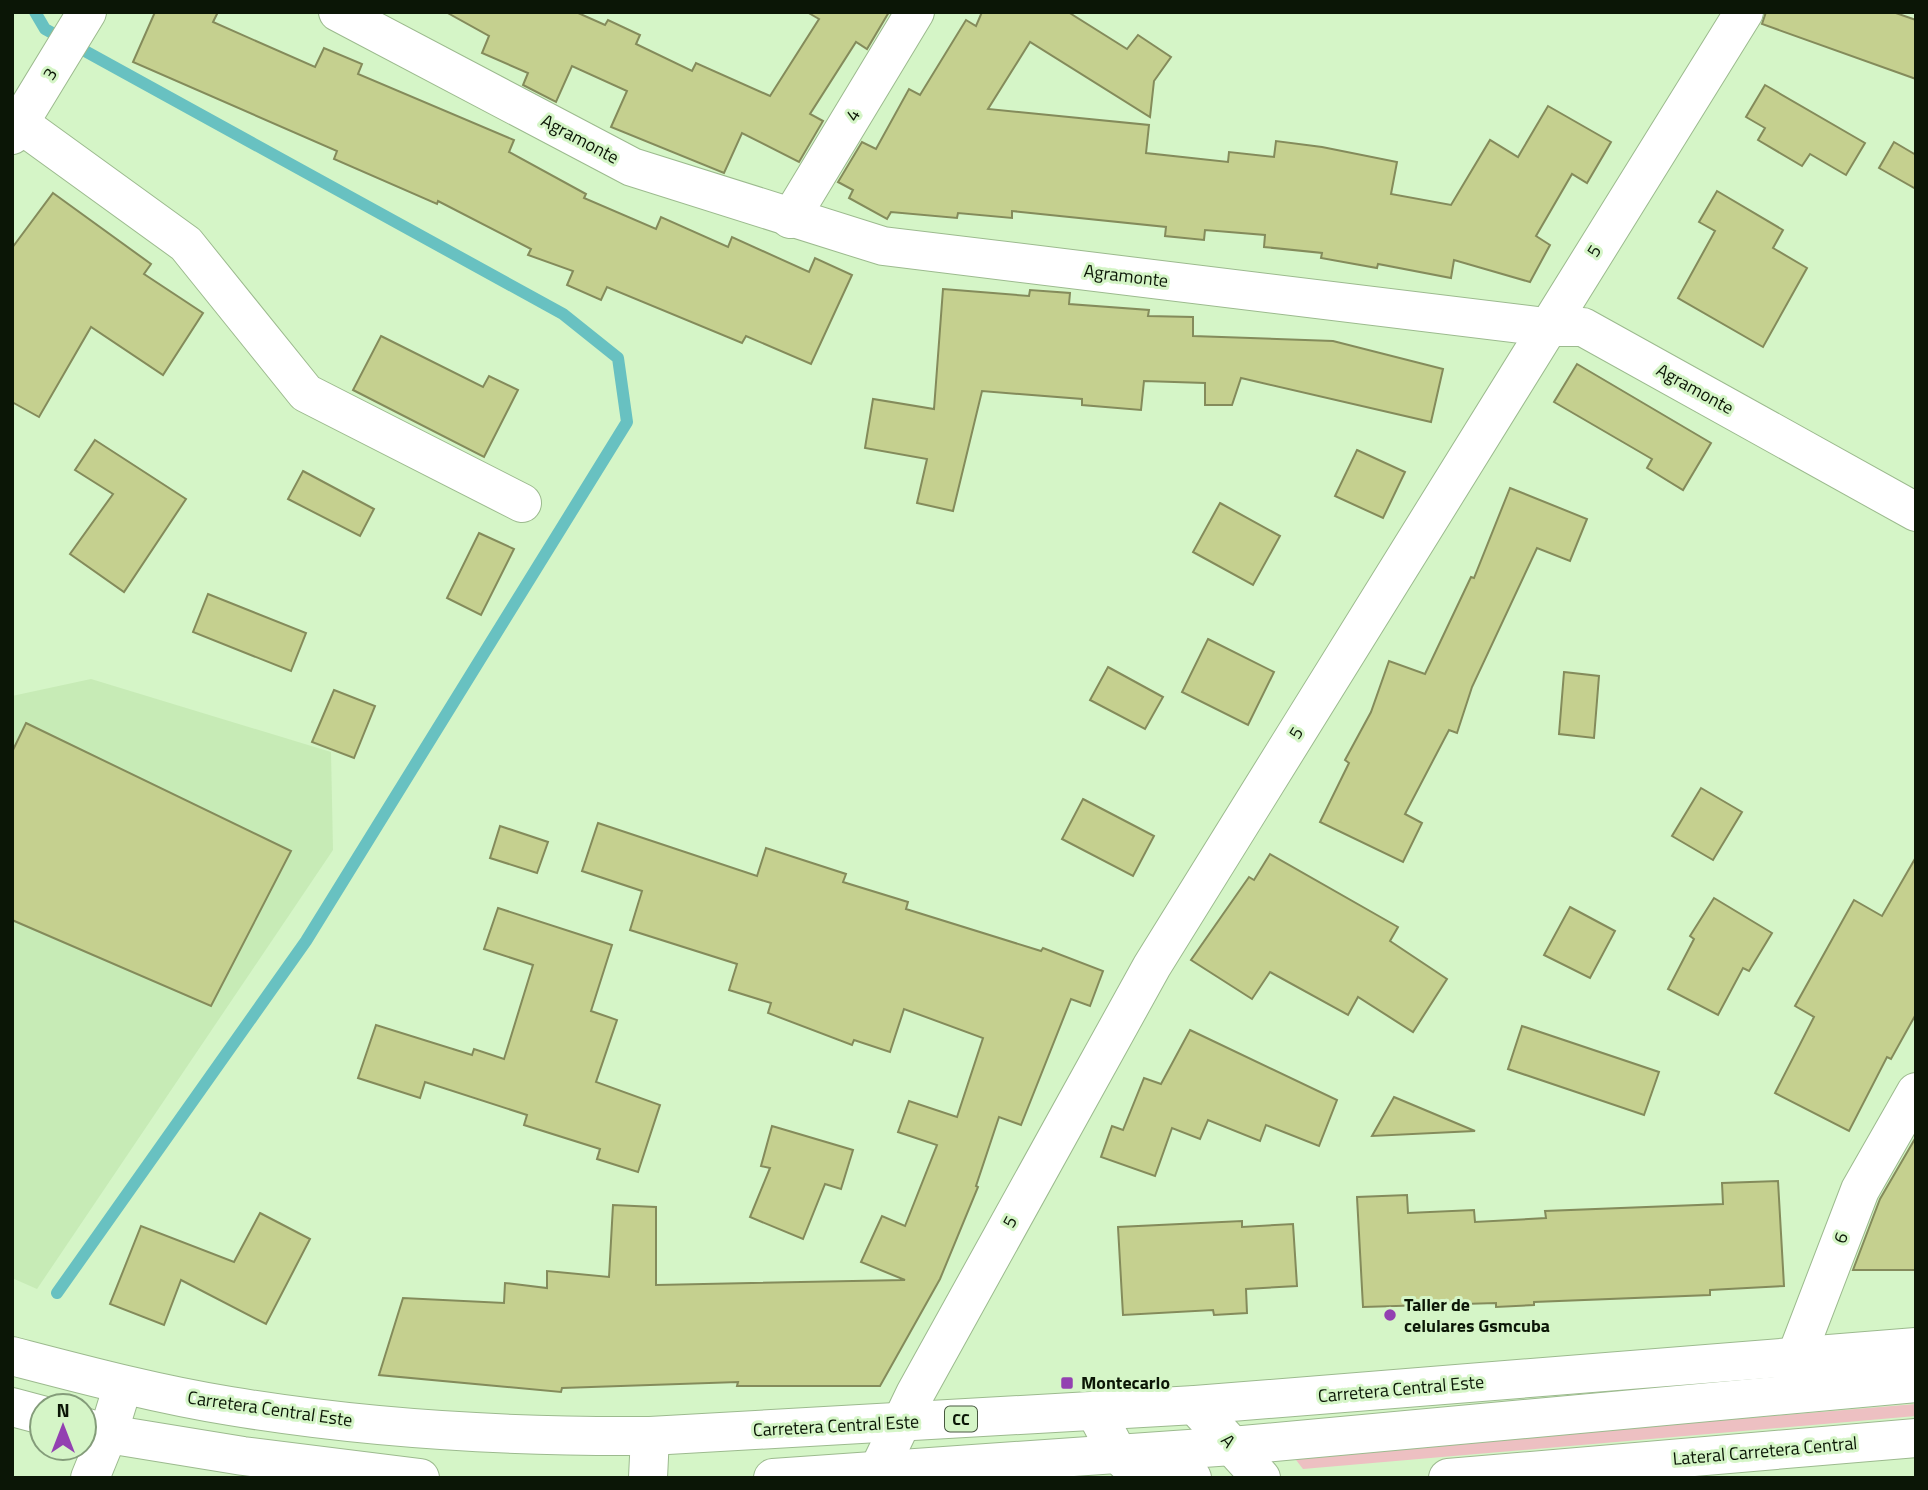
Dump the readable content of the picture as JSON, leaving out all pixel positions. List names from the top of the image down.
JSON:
{
  "streets": {
    "street": [
      "3",
      "4",
      "Agramonte",
      "5",
      "6",
      "Carretera Central Este",
      "CC",
      "A",
      "Lateral Carretera Central"
    ]
  },
  "crossings": [
    ["4", "Agramonte"],
    ["Agramonte", "5"],
    ["5", "Carretera Central Este"],
    ["6", "Carretera Central Este"],
    ["Carretera Central Este", "A"]
  ],
  "places": {
    "other": ["Taller de celulares Gsmcuba"],
    "transit": ["Montecarlo"]
  },
  "north": "top"
}
